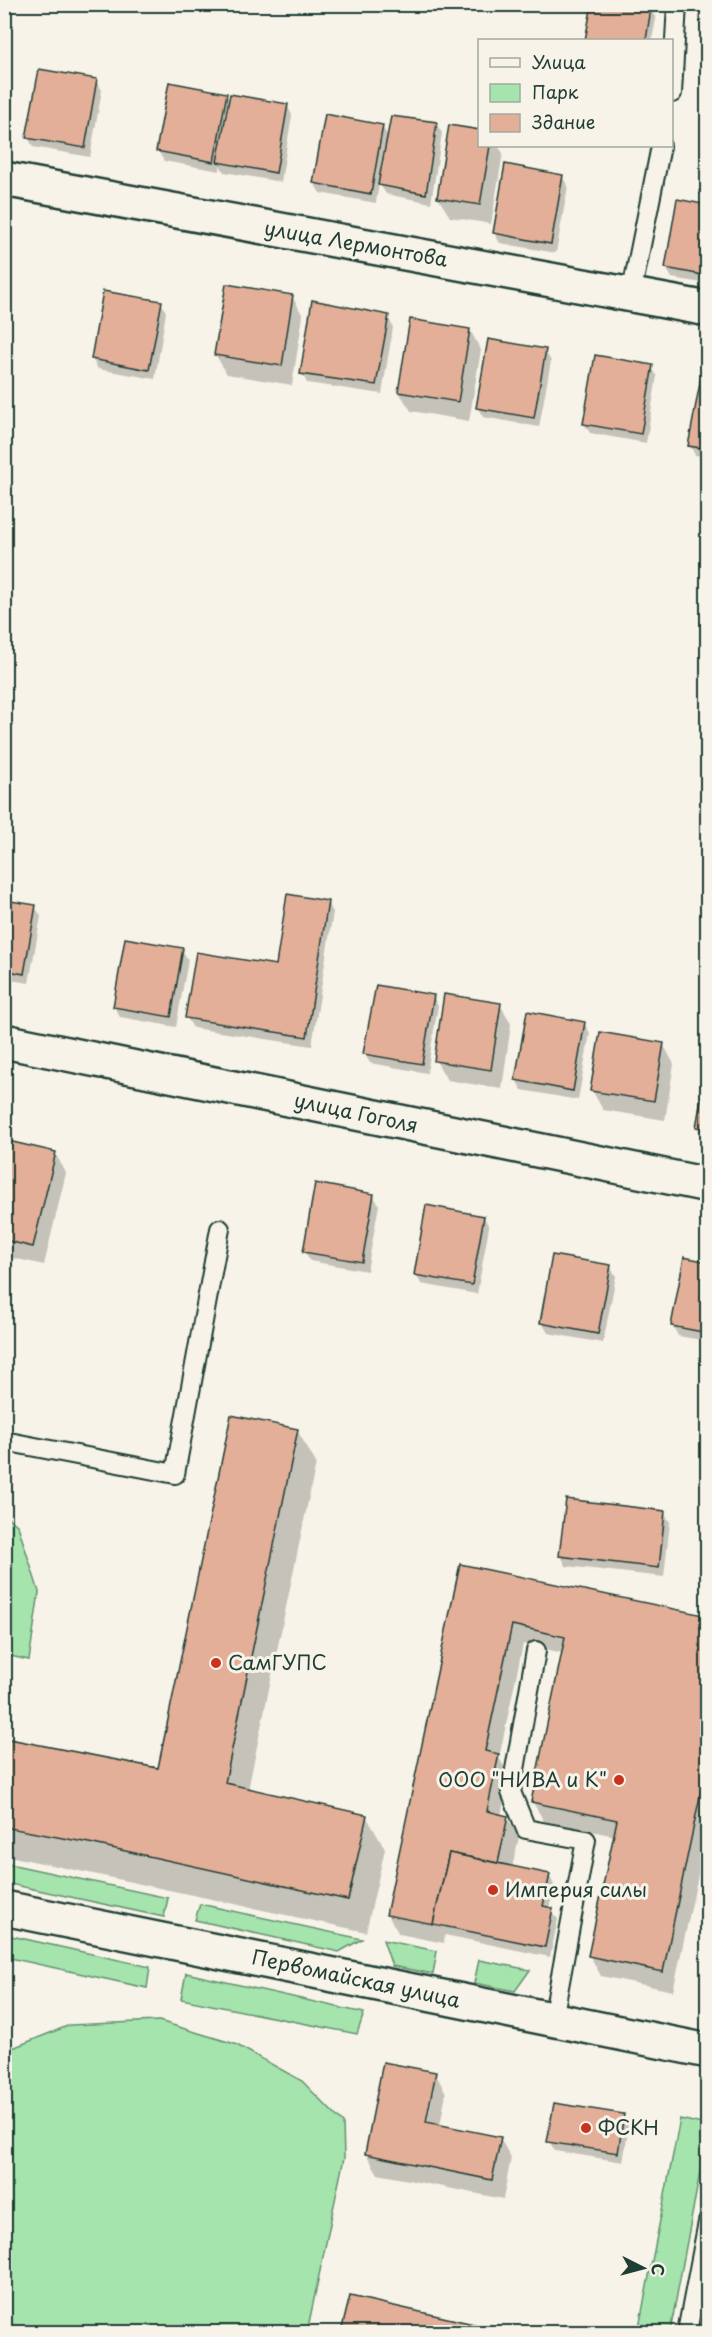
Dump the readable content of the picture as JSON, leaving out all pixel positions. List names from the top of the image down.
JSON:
{
  "streets": {
    "street": ["улица Лермонтова", "улица Гоголя", "Первомайская улица"]
  },
  "places": [
    "СамГУПС",
    "OOO \"НИВА и К\"",
    "Империя силы",
    "ФСКН"
  ],
  "legend": ["Улица", "Парк", "Здание"],
  "north": "right"
}
